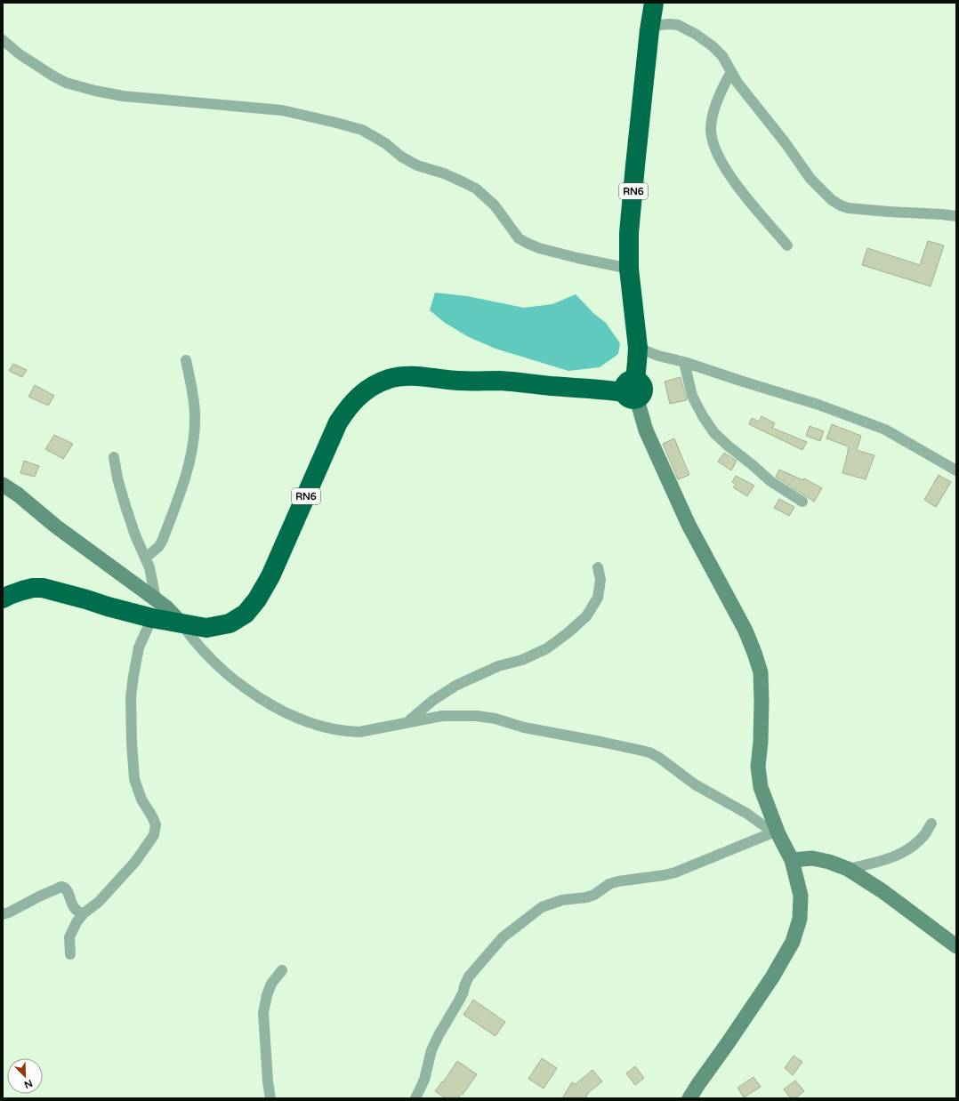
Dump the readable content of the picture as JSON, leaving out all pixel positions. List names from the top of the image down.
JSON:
{
  "streets": {
    "highway": ["RN6"]
  },
  "north": "bottom right"
}
